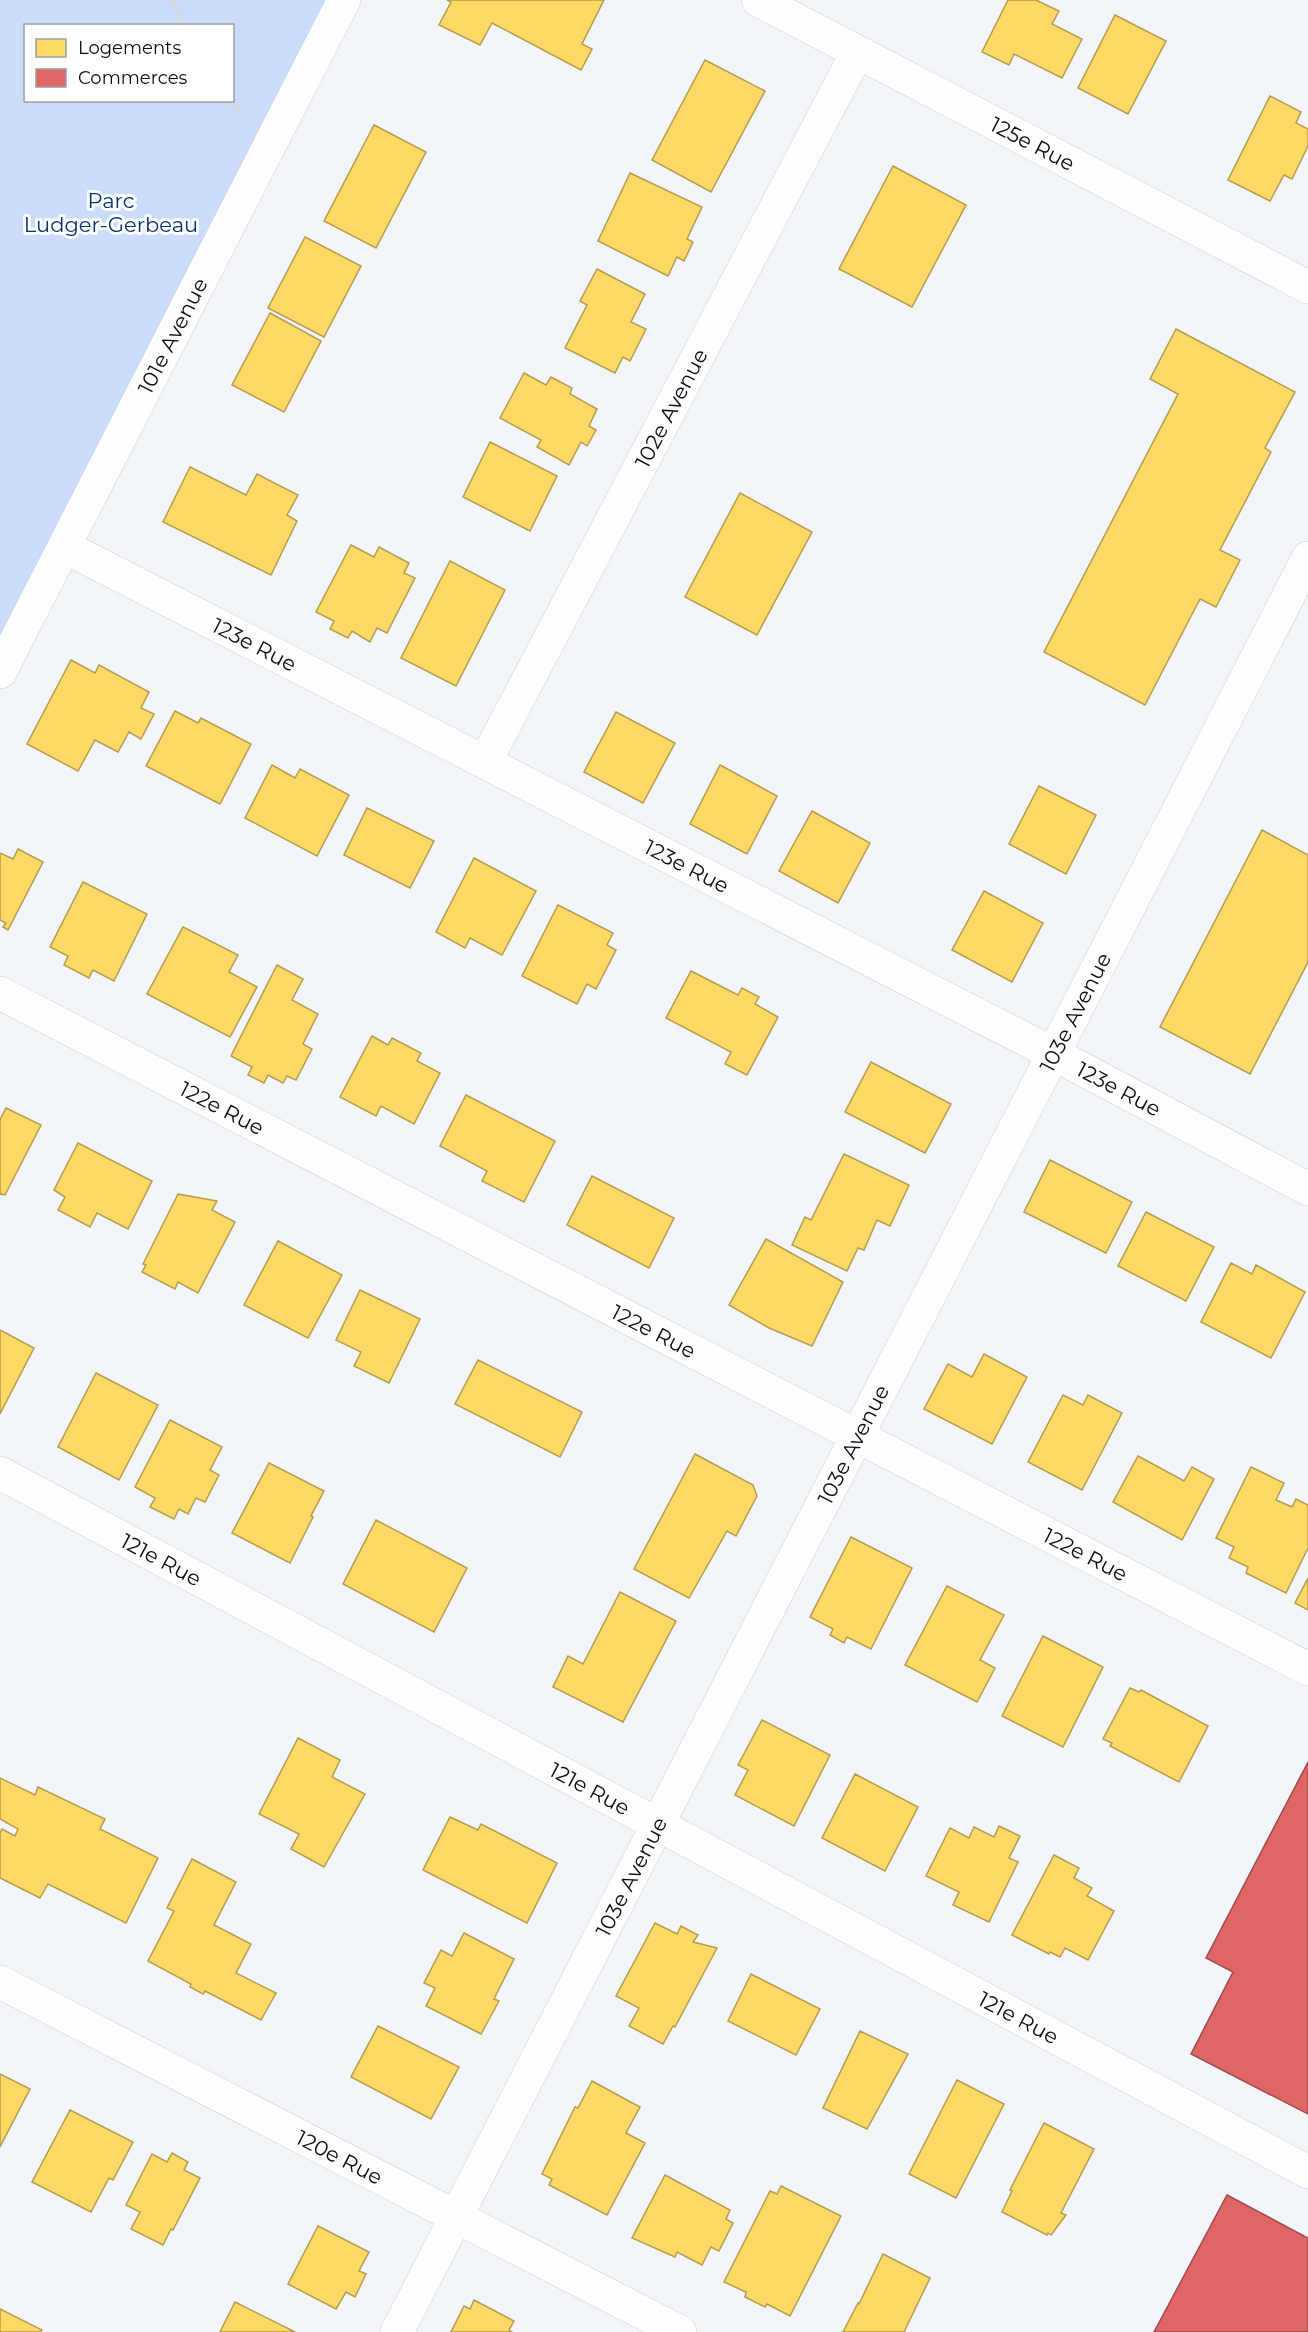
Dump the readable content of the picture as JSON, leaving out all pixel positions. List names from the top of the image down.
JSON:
{
  "streets": {
    "street": [
      "125e Rue",
      "101e Avenue",
      "102e Avenue",
      "123e Rue",
      "103e Avenue",
      "122e Rue",
      "121e Rue",
      "120e Rue"
    ]
  },
  "crossings": [
    ["125e Rue", "102e Avenue"],
    ["101e Avenue", "123e Rue"],
    ["102e Avenue", "123e Rue"],
    ["123e Rue", "103e Avenue"],
    ["103e Avenue", "122e Rue"],
    ["103e Avenue", "121e Rue"],
    ["103e Avenue", "120e Rue"]
  ],
  "parks": ["Parc Ludger-Gerbeau"],
  "legend": ["Logements", "Commerces"]
}
